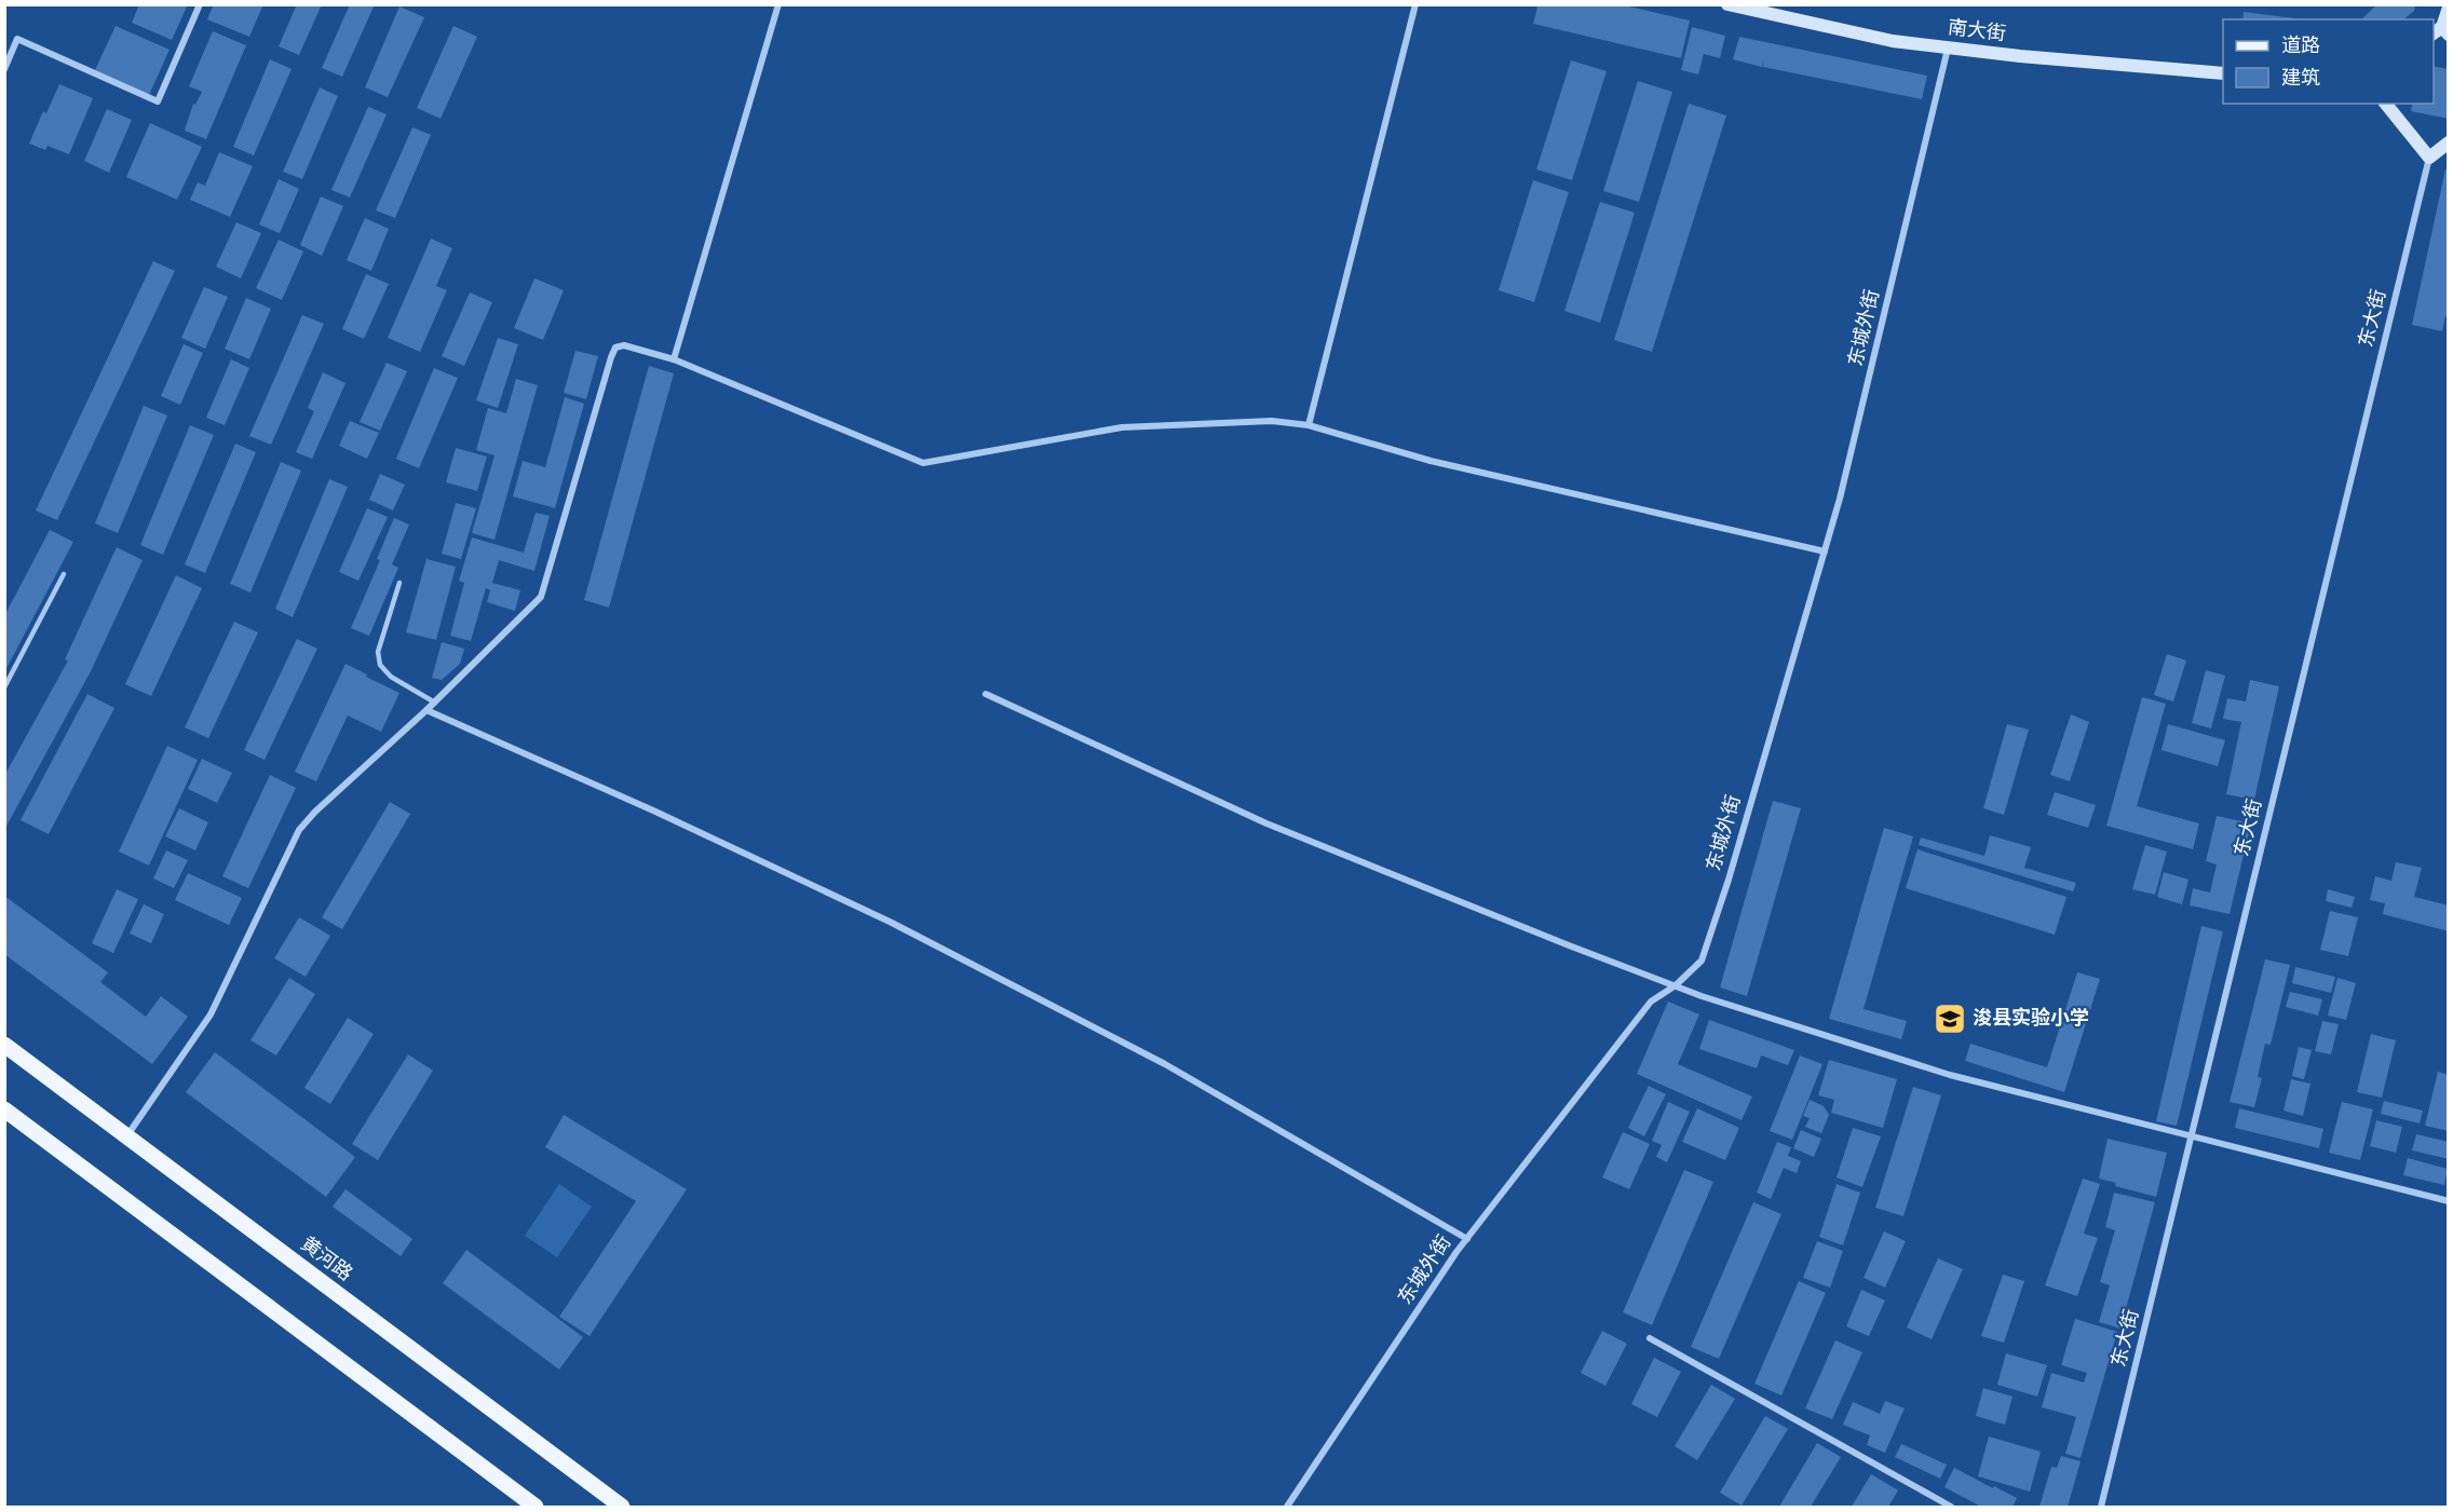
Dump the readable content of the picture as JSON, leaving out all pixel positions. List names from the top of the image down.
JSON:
{
  "streets": {
    "main road": ["黄河路"],
    "street": ["南大街", "东大街", "东城外街"]
  },
  "crossings": [
    ["南大街", "东城外街"]
  ],
  "places": {
    "school or university": ["浚县实验小学"]
  },
  "legend": ["道路", "建筑"]
}
